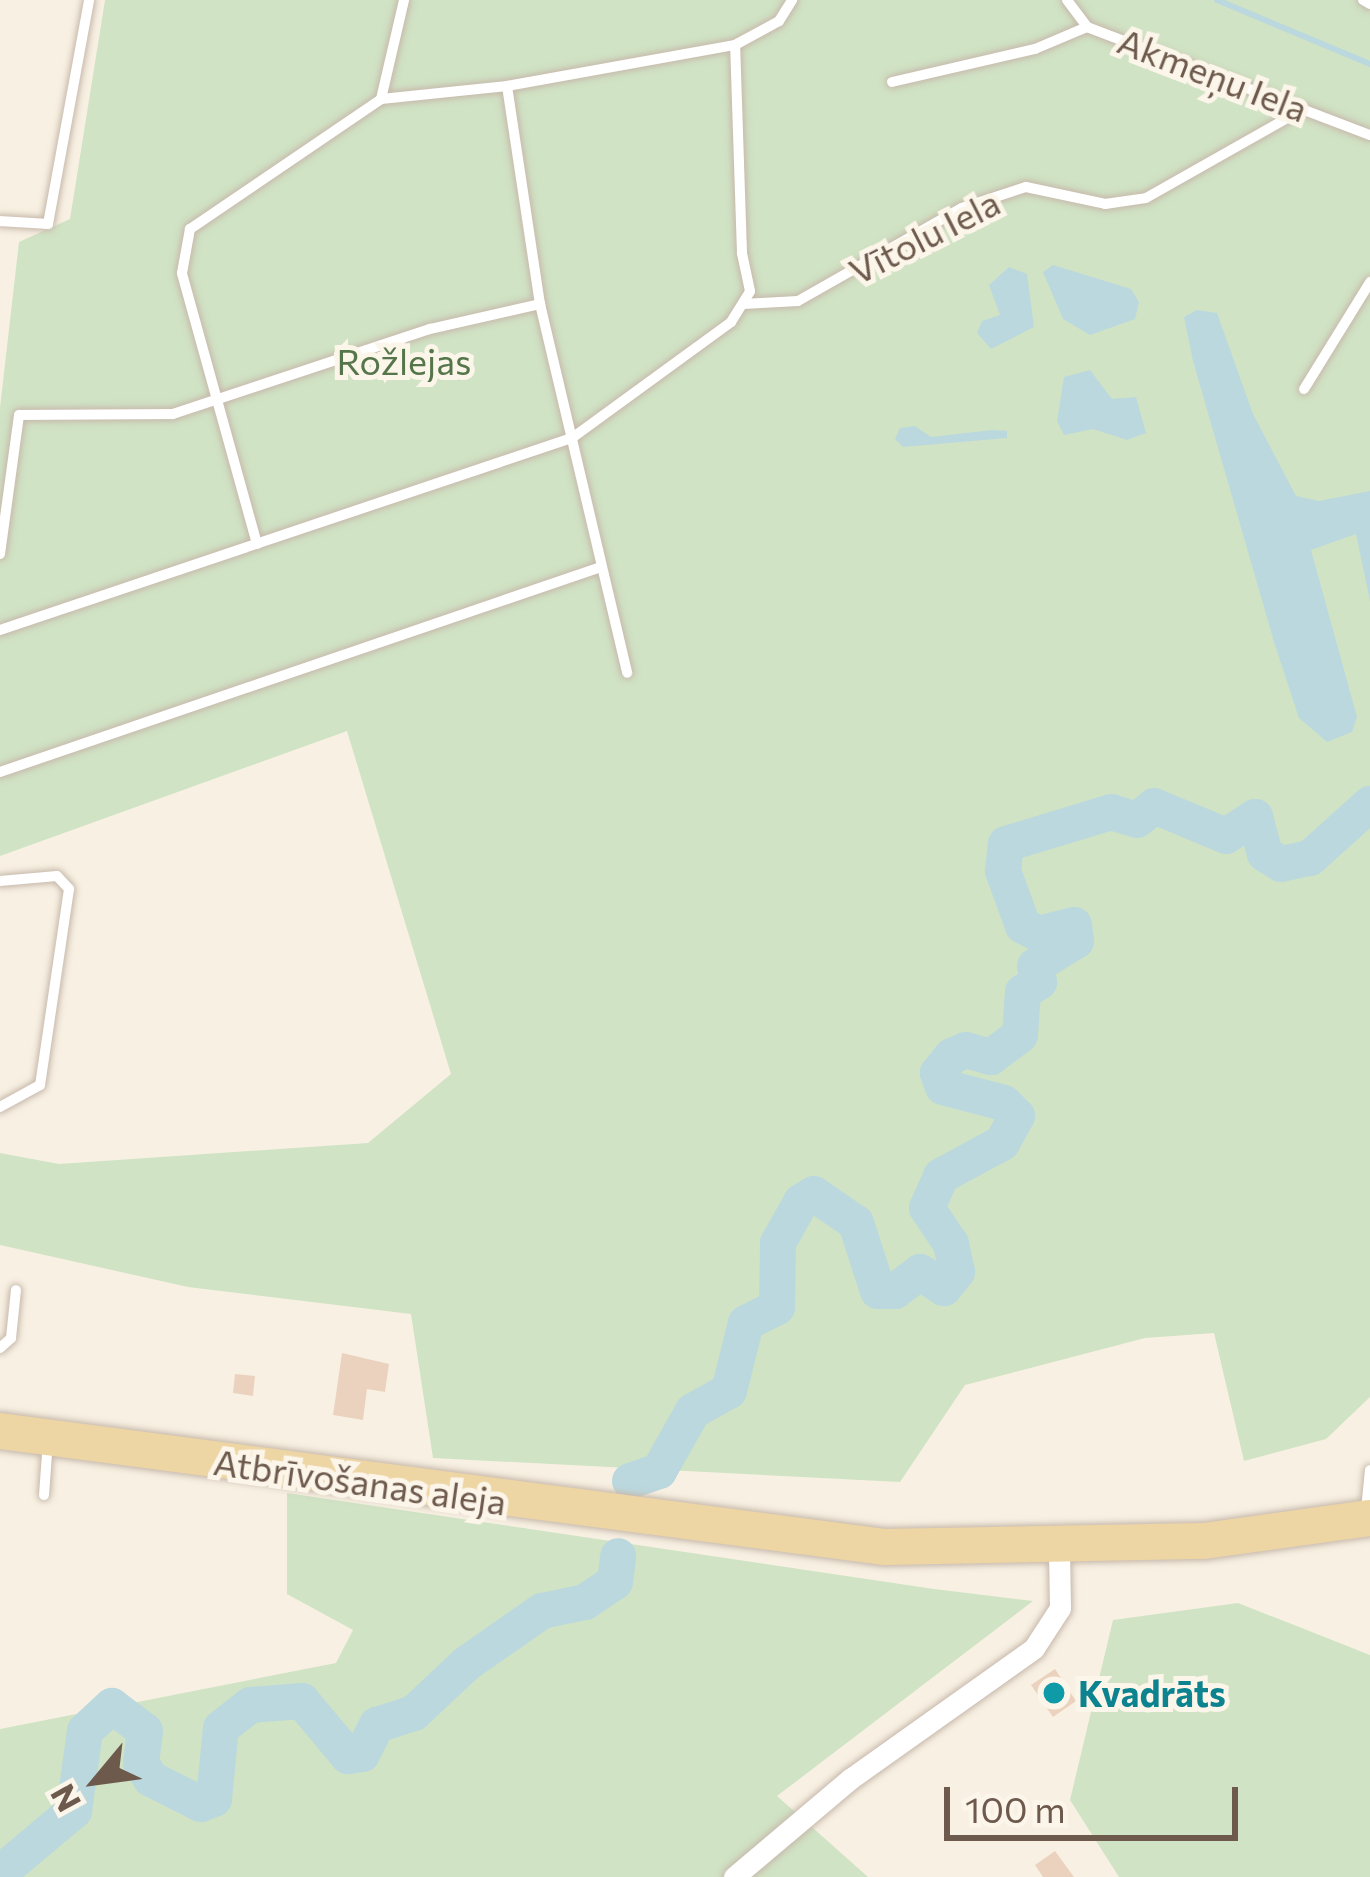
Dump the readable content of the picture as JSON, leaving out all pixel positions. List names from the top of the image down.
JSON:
{
  "streets": {
    "main road": ["Atbrīvošanas aleja"],
    "lane": ["Akmeņu Iela", "Vītolu Iela"]
  },
  "crossings": [
    ["Akmeņu Iela", "Vītolu Iela"]
  ],
  "parks": ["Rožlejas"],
  "places": ["Kvadrāts"],
  "scale_bar": "100 m",
  "north": "bottom left"
}
